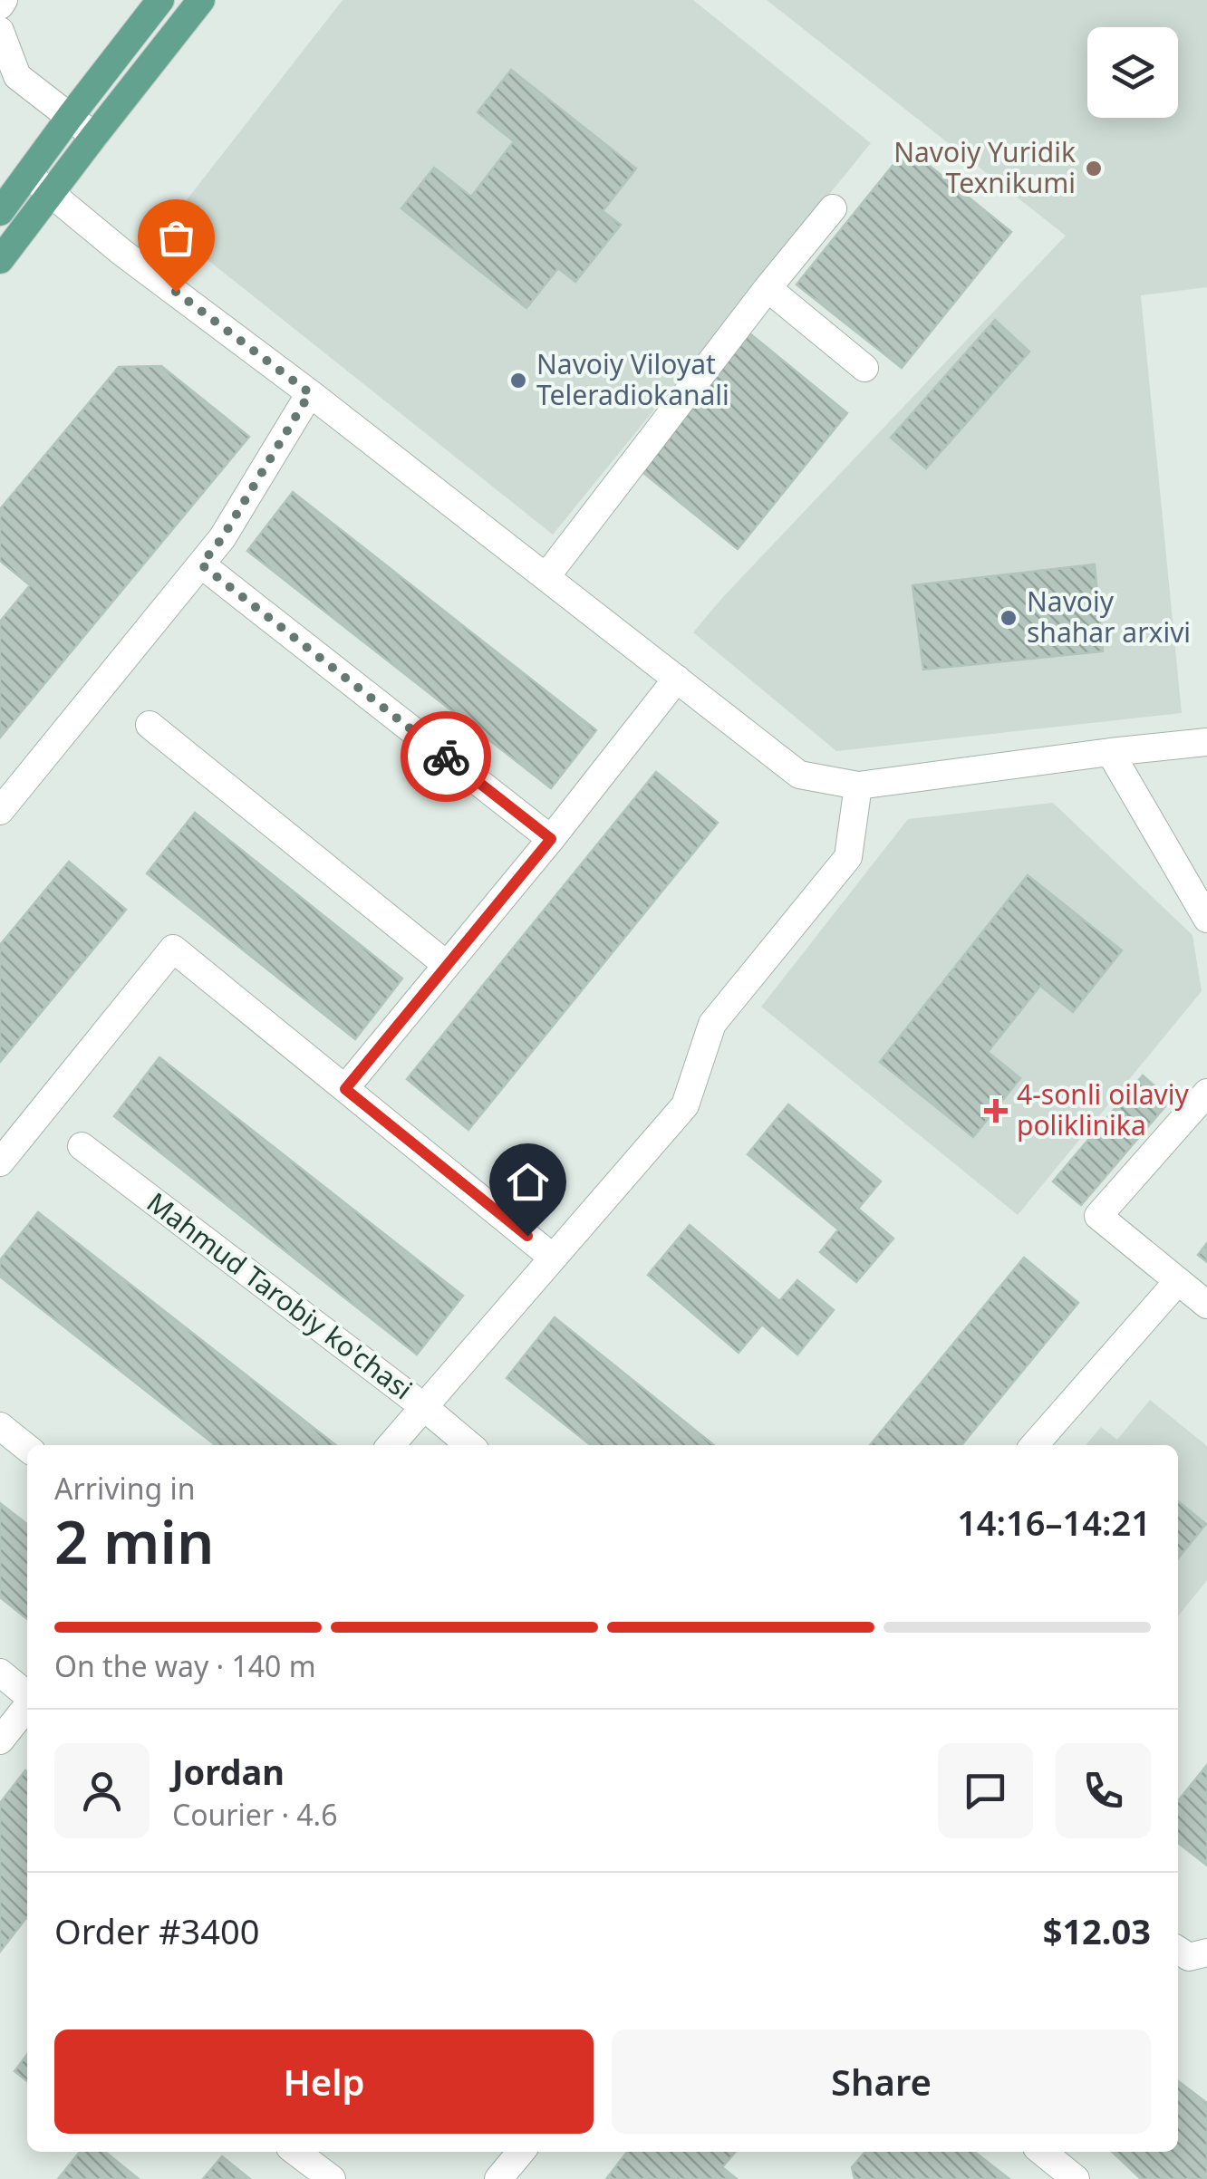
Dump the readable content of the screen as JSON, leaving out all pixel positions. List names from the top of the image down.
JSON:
{
  "streets": {
    "street": ["Mahmud Tarobiy ko'chasi"]
  },
  "places": {
    "other": ["Navoiy Yuridik Texnikumi", "Navoiy Viloyat Teleradiokanali", "Navoiy shahar arxivi"],
    "health": ["4-sonli oilaviy poliklinika"]
  },
  "page": {
    "heading": ["2 min", "Arriving in", "14:16–14:21"],
    "panel": [
      "Jordan",
      "Courier · 4.6",
      "Order #3400",
      "$12.03"
    ],
    "bar": "On the way · 140 m",
    "buttons": ["Help", "Share"]
  }
}
